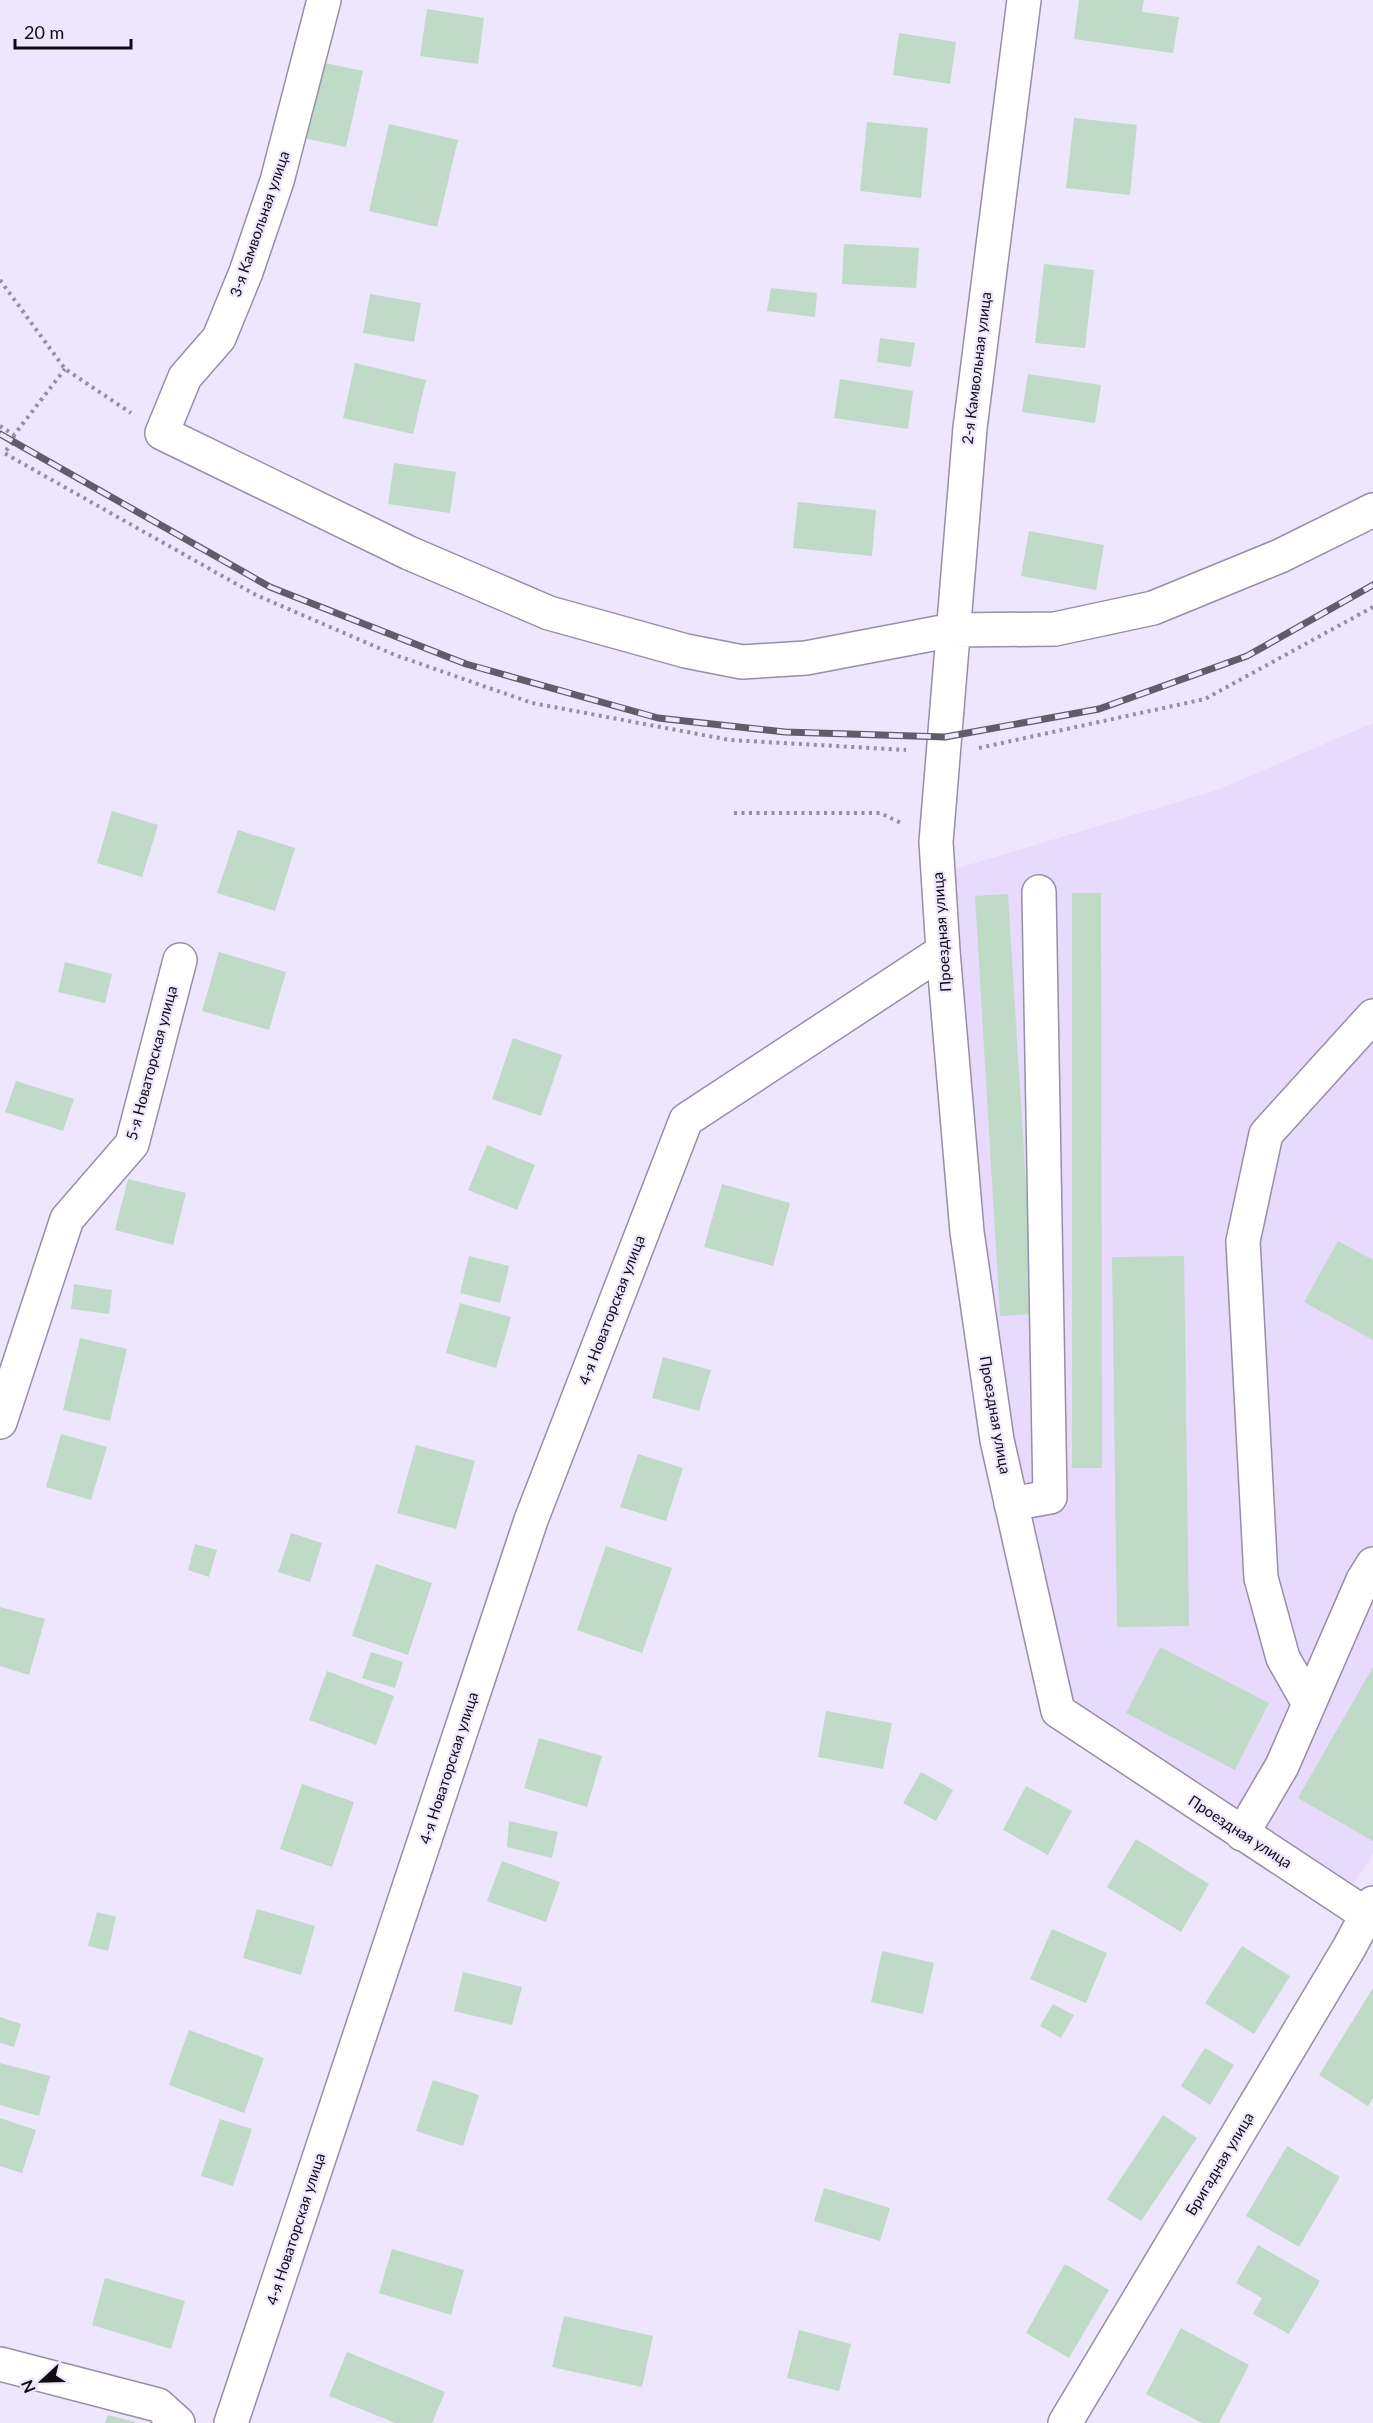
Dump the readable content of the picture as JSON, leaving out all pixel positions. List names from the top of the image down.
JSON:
{
  "streets": {
    "street": [
      "3-я Камвольная улица",
      "2-я Камвольная улица",
      "Проездная улица",
      "5-я Новаторская улица",
      "4-я Новаторская улица",
      "Бригадная улица"
    ]
  },
  "crossings": [
    ["2-я Камвольная улица", "Проездная улица"],
    ["Проездная улица", "4-я Новаторская улица"],
    ["Проездная улица", "Бригадная улица"]
  ],
  "scale_bar": "20 m",
  "north": "left"
}
